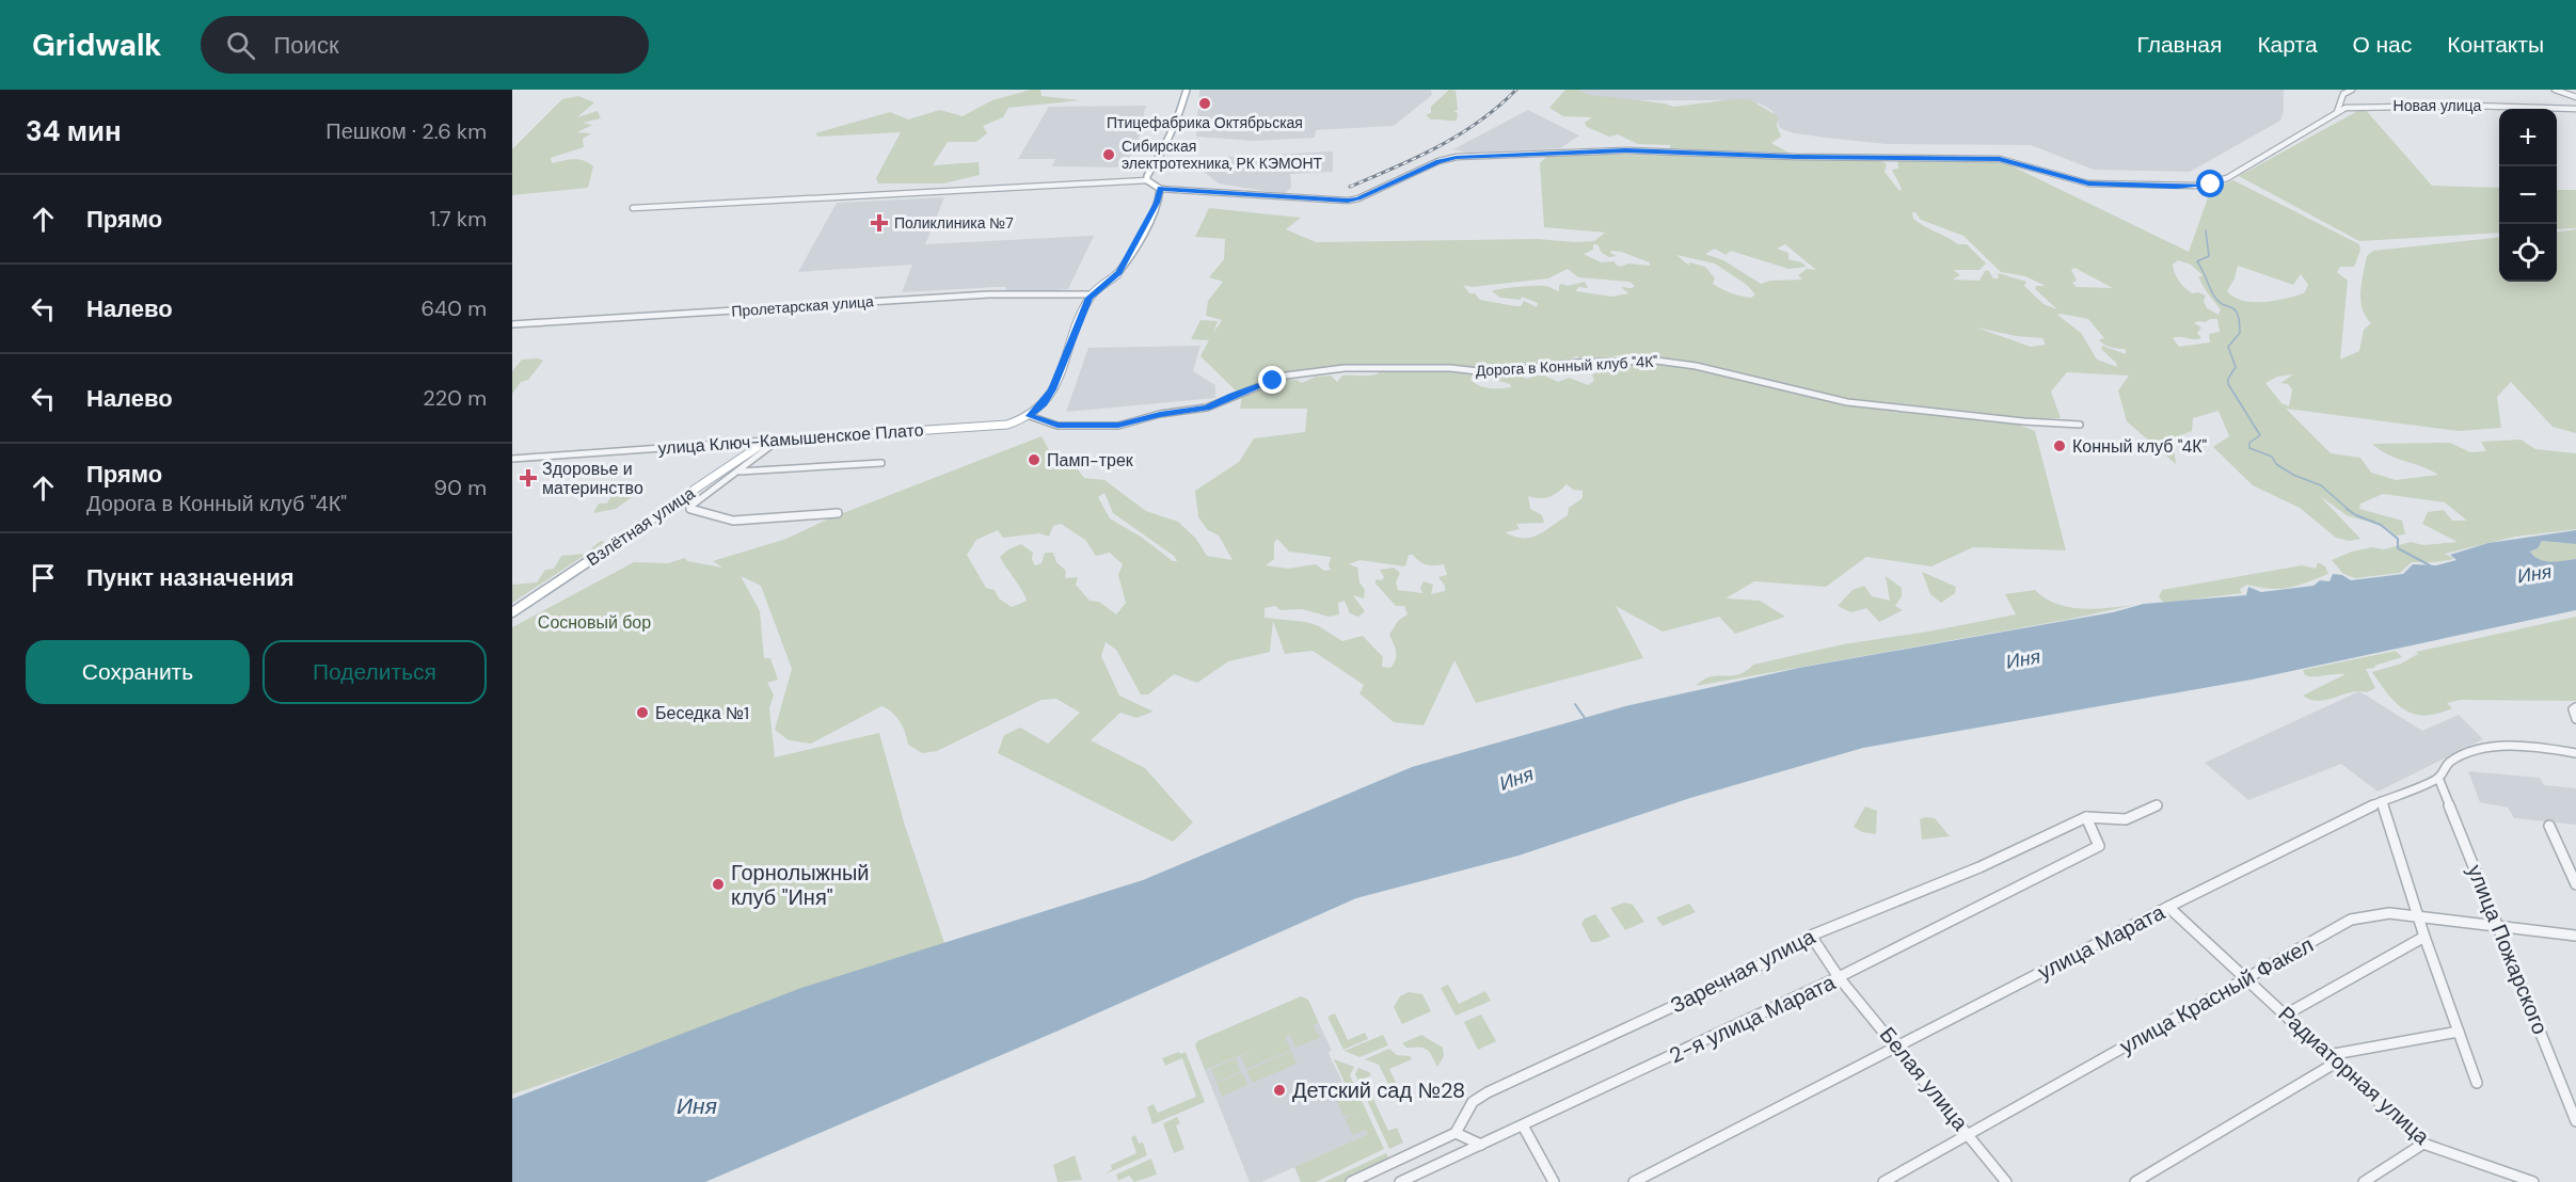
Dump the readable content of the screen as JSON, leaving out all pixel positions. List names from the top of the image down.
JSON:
{
  "streets": {
    "main road": ["улица Ключ-Камышенское Плато", "Взлётная улица"],
    "street": [
      "Новая улица",
      "Пролетарская улица",
      "Дорога в Конный клуб \"4К\"",
      "улица Марата",
      "улица Пожарского",
      "Заречная улица",
      "улица Красный Факел",
      "2-я улица Марата",
      "Радиаторная улица",
      "Белая улица"
    ]
  },
  "crossings": [
    ["Дорога в Конный клуб \"4К\"", "улица Ключ-Камышенское Плато"],
    ["улица Ключ-Камышенское Плато", "Взлётная улица"],
    ["улица Марата", "улица Пожарского"],
    ["улица Марата", "Радиаторная улица"],
    ["улица Марата", "Белая улица"],
    ["улица Пожарского", "улица Красный Факел"],
    ["Заречная улица", "2-я улица Марата"],
    ["Заречная улица", "Белая улица"],
    ["улица Красный Факел", "Радиаторная улица"],
    ["улица Красный Факел", "Белая улица"],
    ["2-я улица Марата", "Белая улица"]
  ],
  "water": ["Иня"],
  "parks": ["Сосновый бор"],
  "places": {
    "other": [
      "Птицефабрика Октябрьская",
      "Сибирская электротехника, РК КЭМОНТ",
      "Конный клуб \"4К\"",
      "Памп-трек",
      "Беседка №1",
      "Горнолыжный клуб \"Иня\"",
      "Детский сад №28"
    ],
    "health": ["Поликлиника №7", "Здоровье и материнство"]
  },
  "page": {
    "header": "Gridwalk",
    "search": "Поиск",
    "nav": [
      "Главная",
      "Карта",
      "О нас",
      "Контакты"
    ],
    "heading": ["34 мин", "Пешком · 2.6 km"],
    "map_buttons": ["+", "−"],
    "list": [
      ["Прямо", "1.7 km"],
      ["Налево", "640 m"],
      ["Налево", "220 m"],
      ["Прямо", "Дорога в Конный клуб \"4К\"", "90 m"],
      "Пункт назначения"
    ],
    "buttons": ["Сохранить", "Поделиться"]
  }
}
